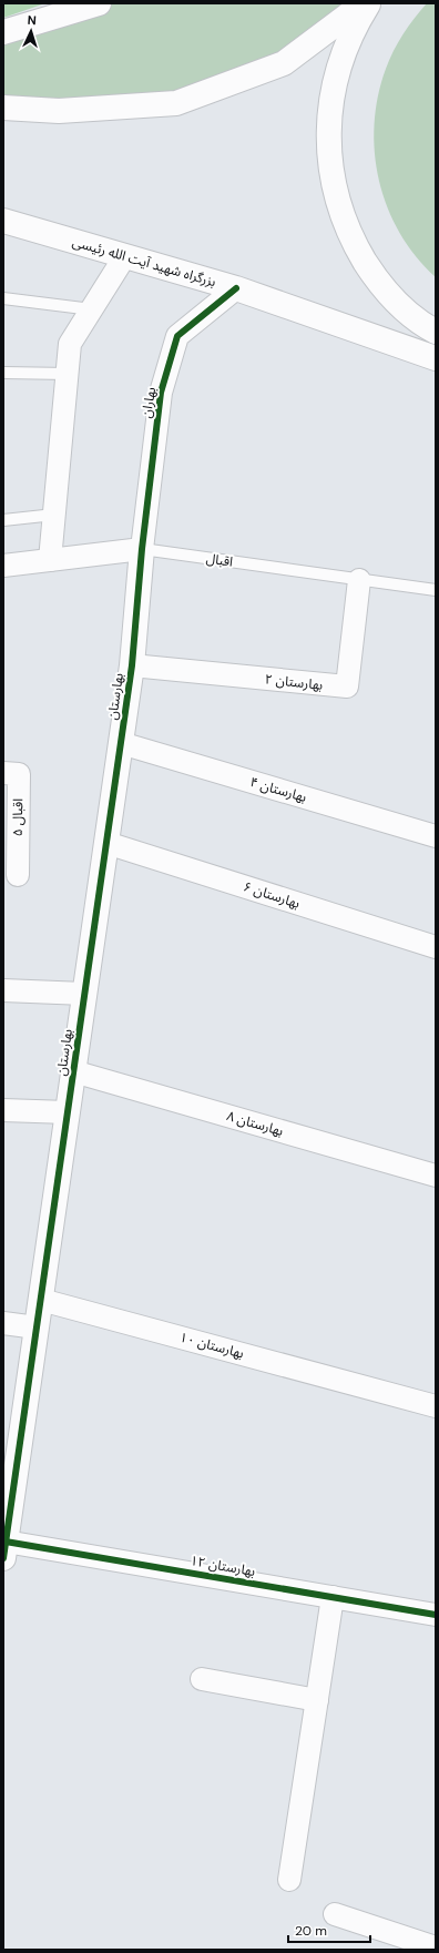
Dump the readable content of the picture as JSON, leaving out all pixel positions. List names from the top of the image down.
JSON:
{
  "streets": {
    "main road": ["بزرگراه شهید آیت الله رئیسی", "بهارستان"],
    "street": [
      "بهاران",
      "اقبال",
      "بهارستان ۲",
      "بهارستان ۴",
      "اقبال ۵",
      "بهارستان ۶",
      "بهارستان ۸",
      "بهارستان ۱۰",
      "بهارستان ۱۲"
    ]
  },
  "crossings": [
    ["بزرگراه شهید آیت الله رئیسی", "بهاران"],
    ["بهاران", "اقبال"],
    ["بهاران", "بهارستان"],
    ["اقبال", "بهارستان ۲"],
    ["اقبال", "بهارستان"],
    ["بهارستان ۲", "بهارستان"],
    ["بهارستان", "بهارستان ۴"],
    ["بهارستان", "بهارستان ۶"],
    ["بهارستان", "بهارستان ۸"],
    ["بهارستان", "بهارستان ۱۰"],
    ["بهارستان", "بهارستان ۱۲"]
  ],
  "scale_bar": "20 m",
  "north": "top"
}
